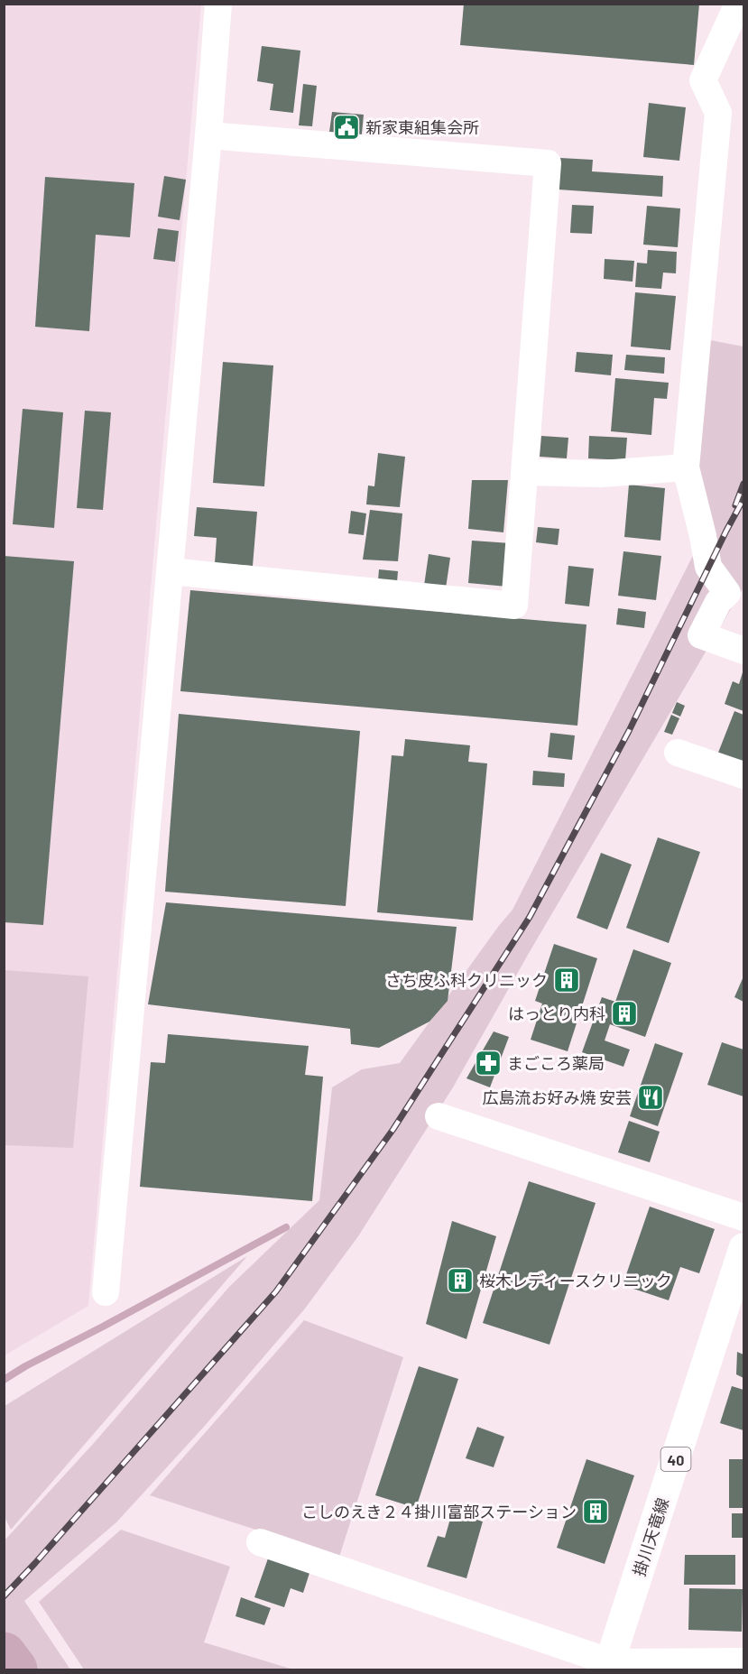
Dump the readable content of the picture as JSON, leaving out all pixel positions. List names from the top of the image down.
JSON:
{
  "streets": {
    "main road": ["40", "掛川天竜線"]
  },
  "places": {
    "public building": ["新家東組集会所"],
    "building": [
      "さち皮ふ科クリニック",
      "はっとり内科",
      "桜木レディースクリニック",
      "こしのえき２４掛川富部ステーション"
    ],
    "pharmacy": ["まごころ薬局"],
    "restaurant": ["広島流お好み焼 安芸"]
  }
}
